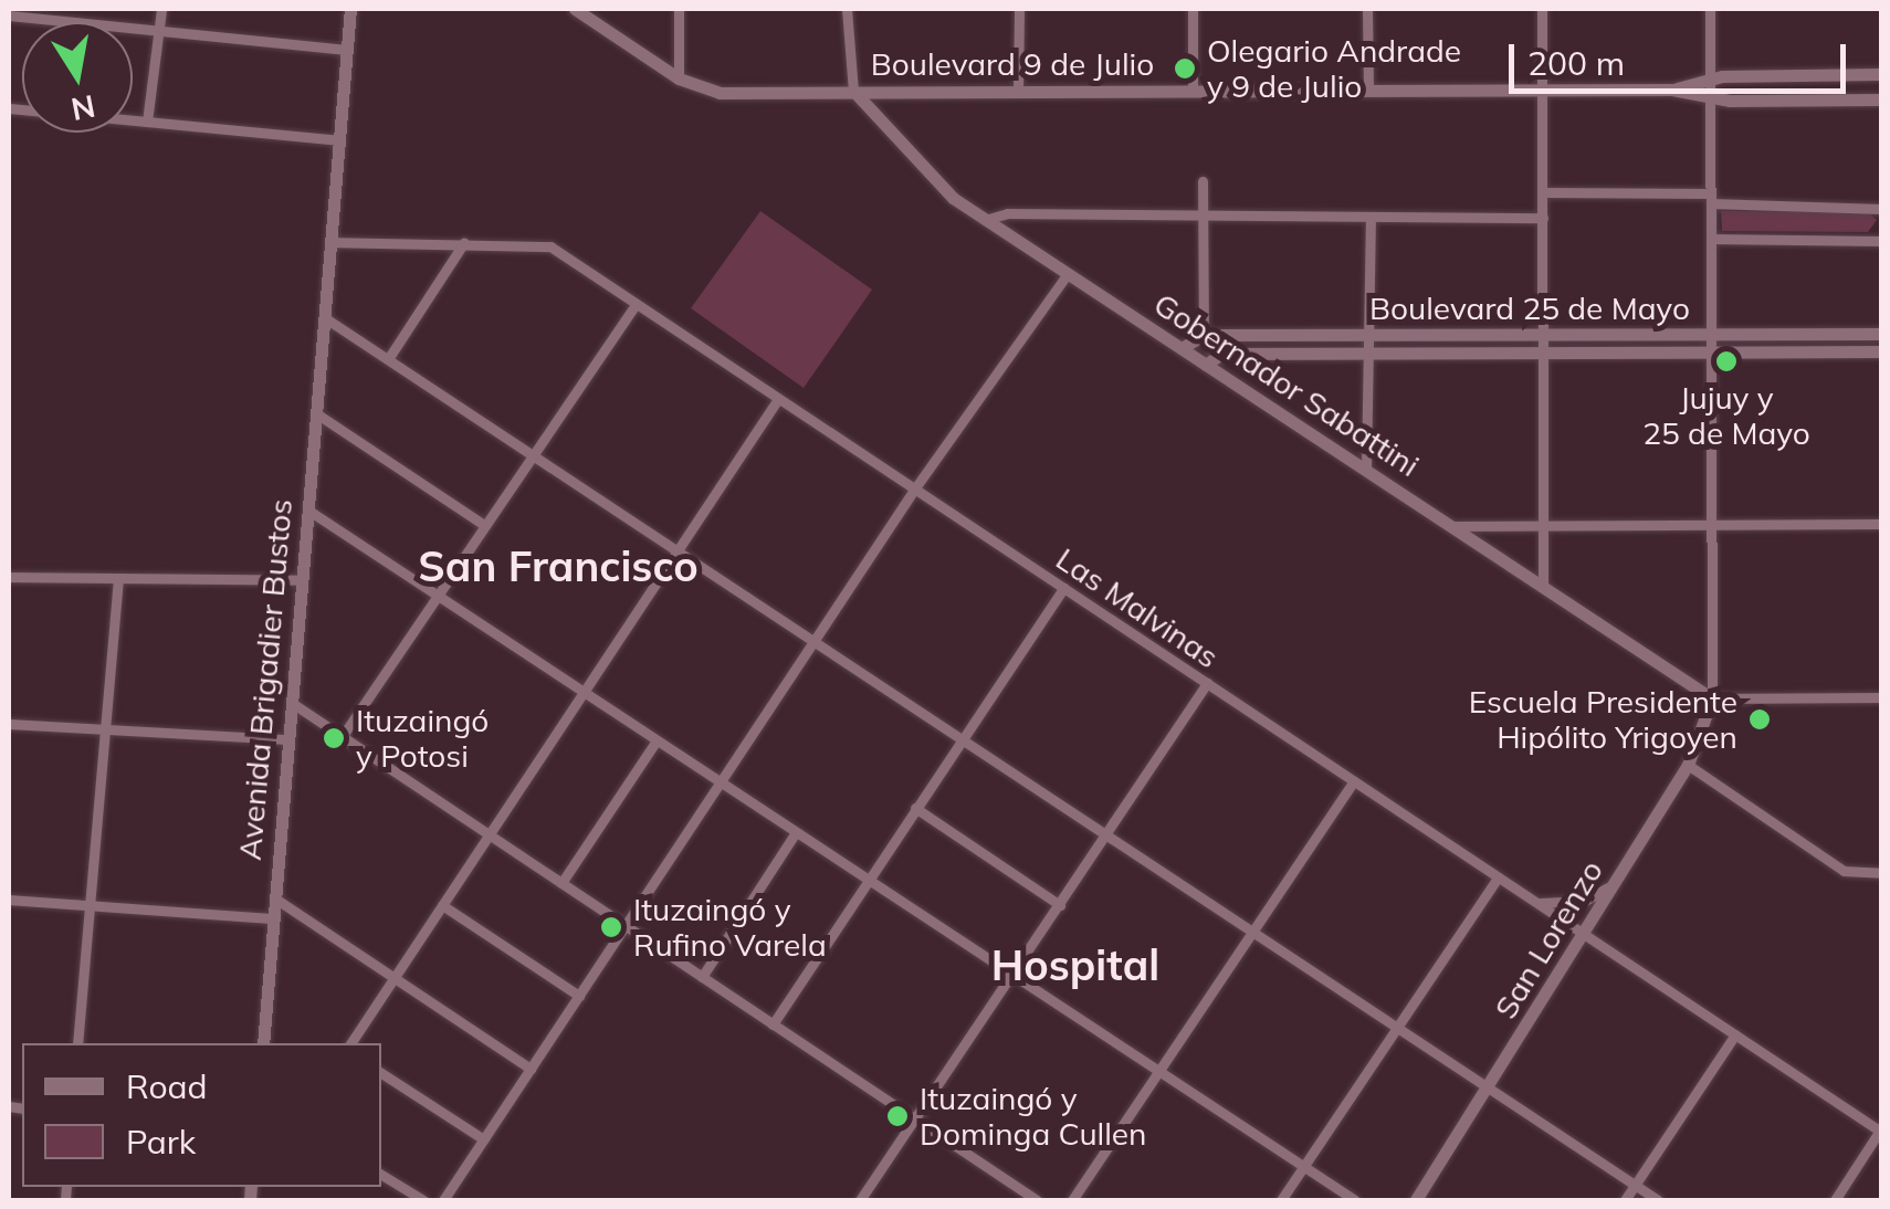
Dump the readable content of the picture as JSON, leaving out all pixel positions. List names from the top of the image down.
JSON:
{
  "streets": {
    "main road": [
      "Boulevard 9 de Julio",
      "Boulevard 25 de Mayo",
      "Gobernador Sabattini",
      "Avenida Brigadier Bustos",
      "San Lorenzo"
    ],
    "street": ["Las Malvinas"]
  },
  "crossings": [
    ["Boulevard 9 de Julio", "Gobernador Sabattini"],
    ["Boulevard 25 de Mayo", "Gobernador Sabattini"],
    ["Gobernador Sabattini", "San Lorenzo"],
    ["Las Malvinas", "Avenida Brigadier Bustos"],
    ["Las Malvinas", "San Lorenzo"]
  ],
  "districts": ["San Francisco", "Hospital"],
  "places": [
    "Olegario Andrade y 9 de Julio",
    "Jujuy y 25 de Mayo",
    "Escuela Presidente Hipólito Yrigoyen",
    "Ituzaingó y Potosi",
    "Ituzaingó y Rufino Varela",
    "Ituzaingó y Dominga Cullen"
  ],
  "legend": ["Road", "Park"],
  "scale_bar": "200 m",
  "north": "bottom"
}
